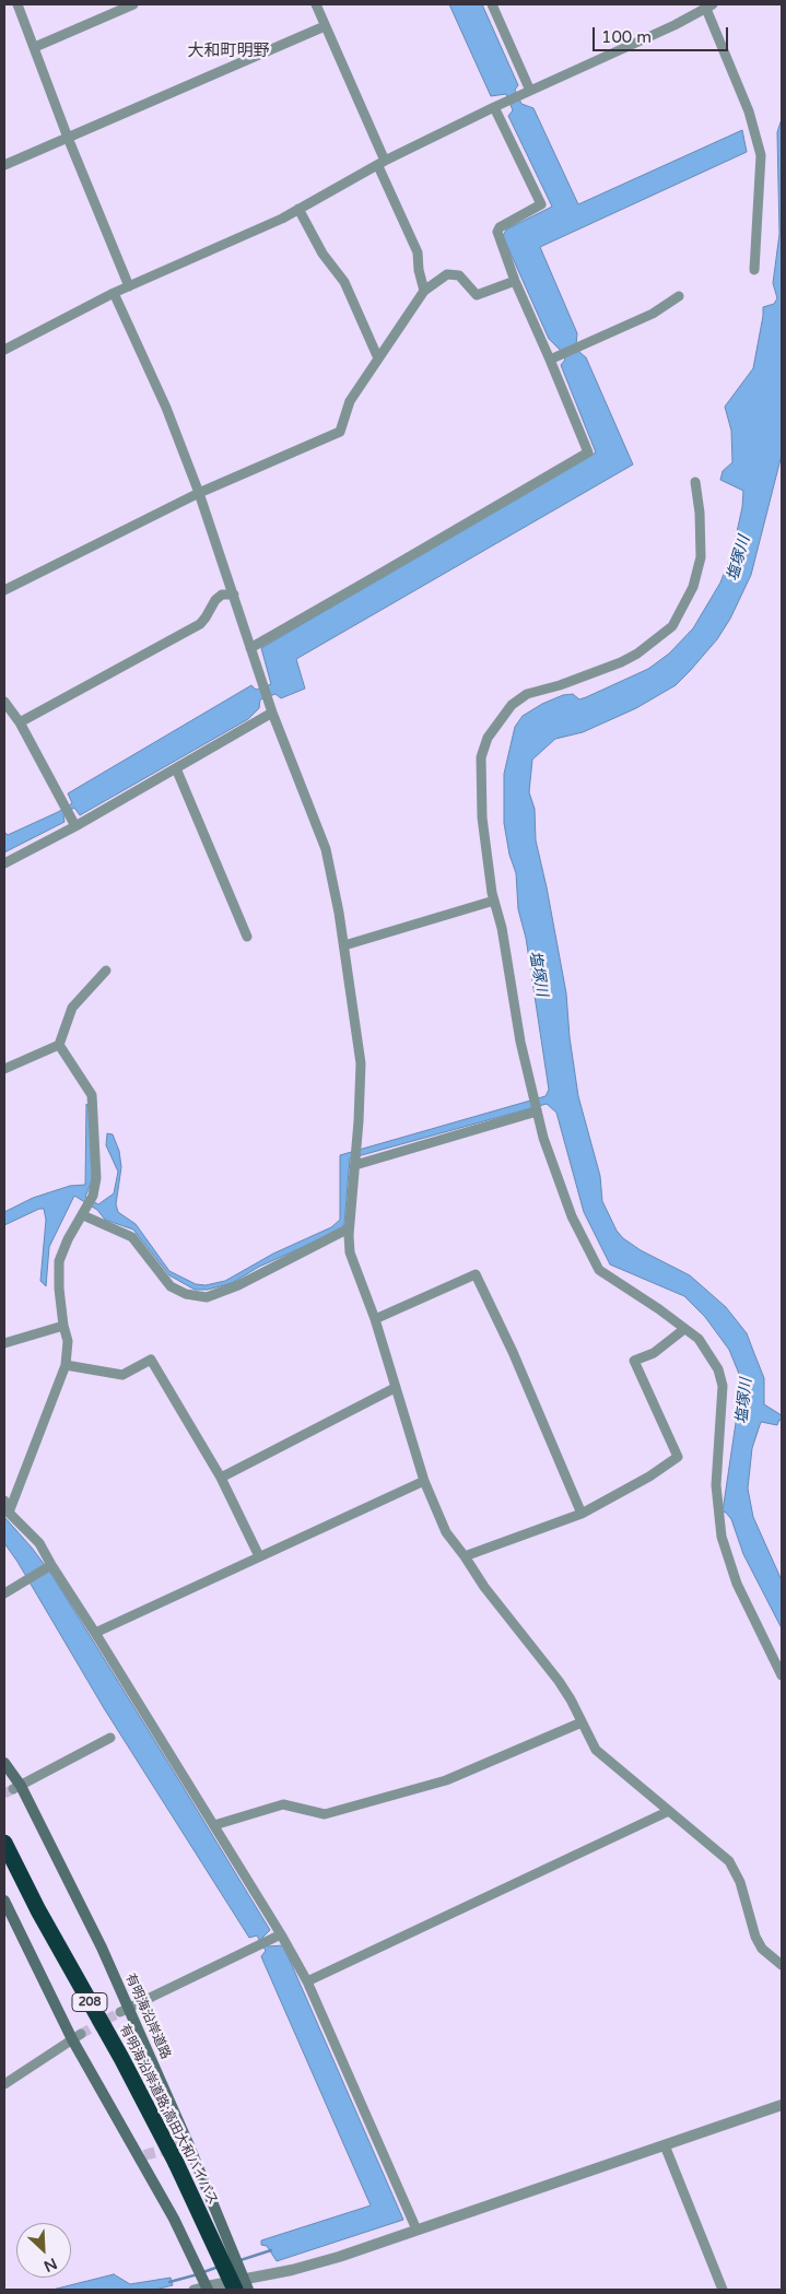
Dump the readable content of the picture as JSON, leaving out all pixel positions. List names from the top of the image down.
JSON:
{
  "streets": {
    "highway": ["208", "有明海沿岸道路;高田大和バイパス"],
    "main road": ["有明海沿岸道路"]
  },
  "crossings": [
    ["有明海沿岸道路", "有明海沿岸道路;高田大和バイパス"]
  ],
  "districts": ["大和町明野"],
  "water": ["塩塚川"],
  "scale_bar": "100 m",
  "north": "bottom right"
}
